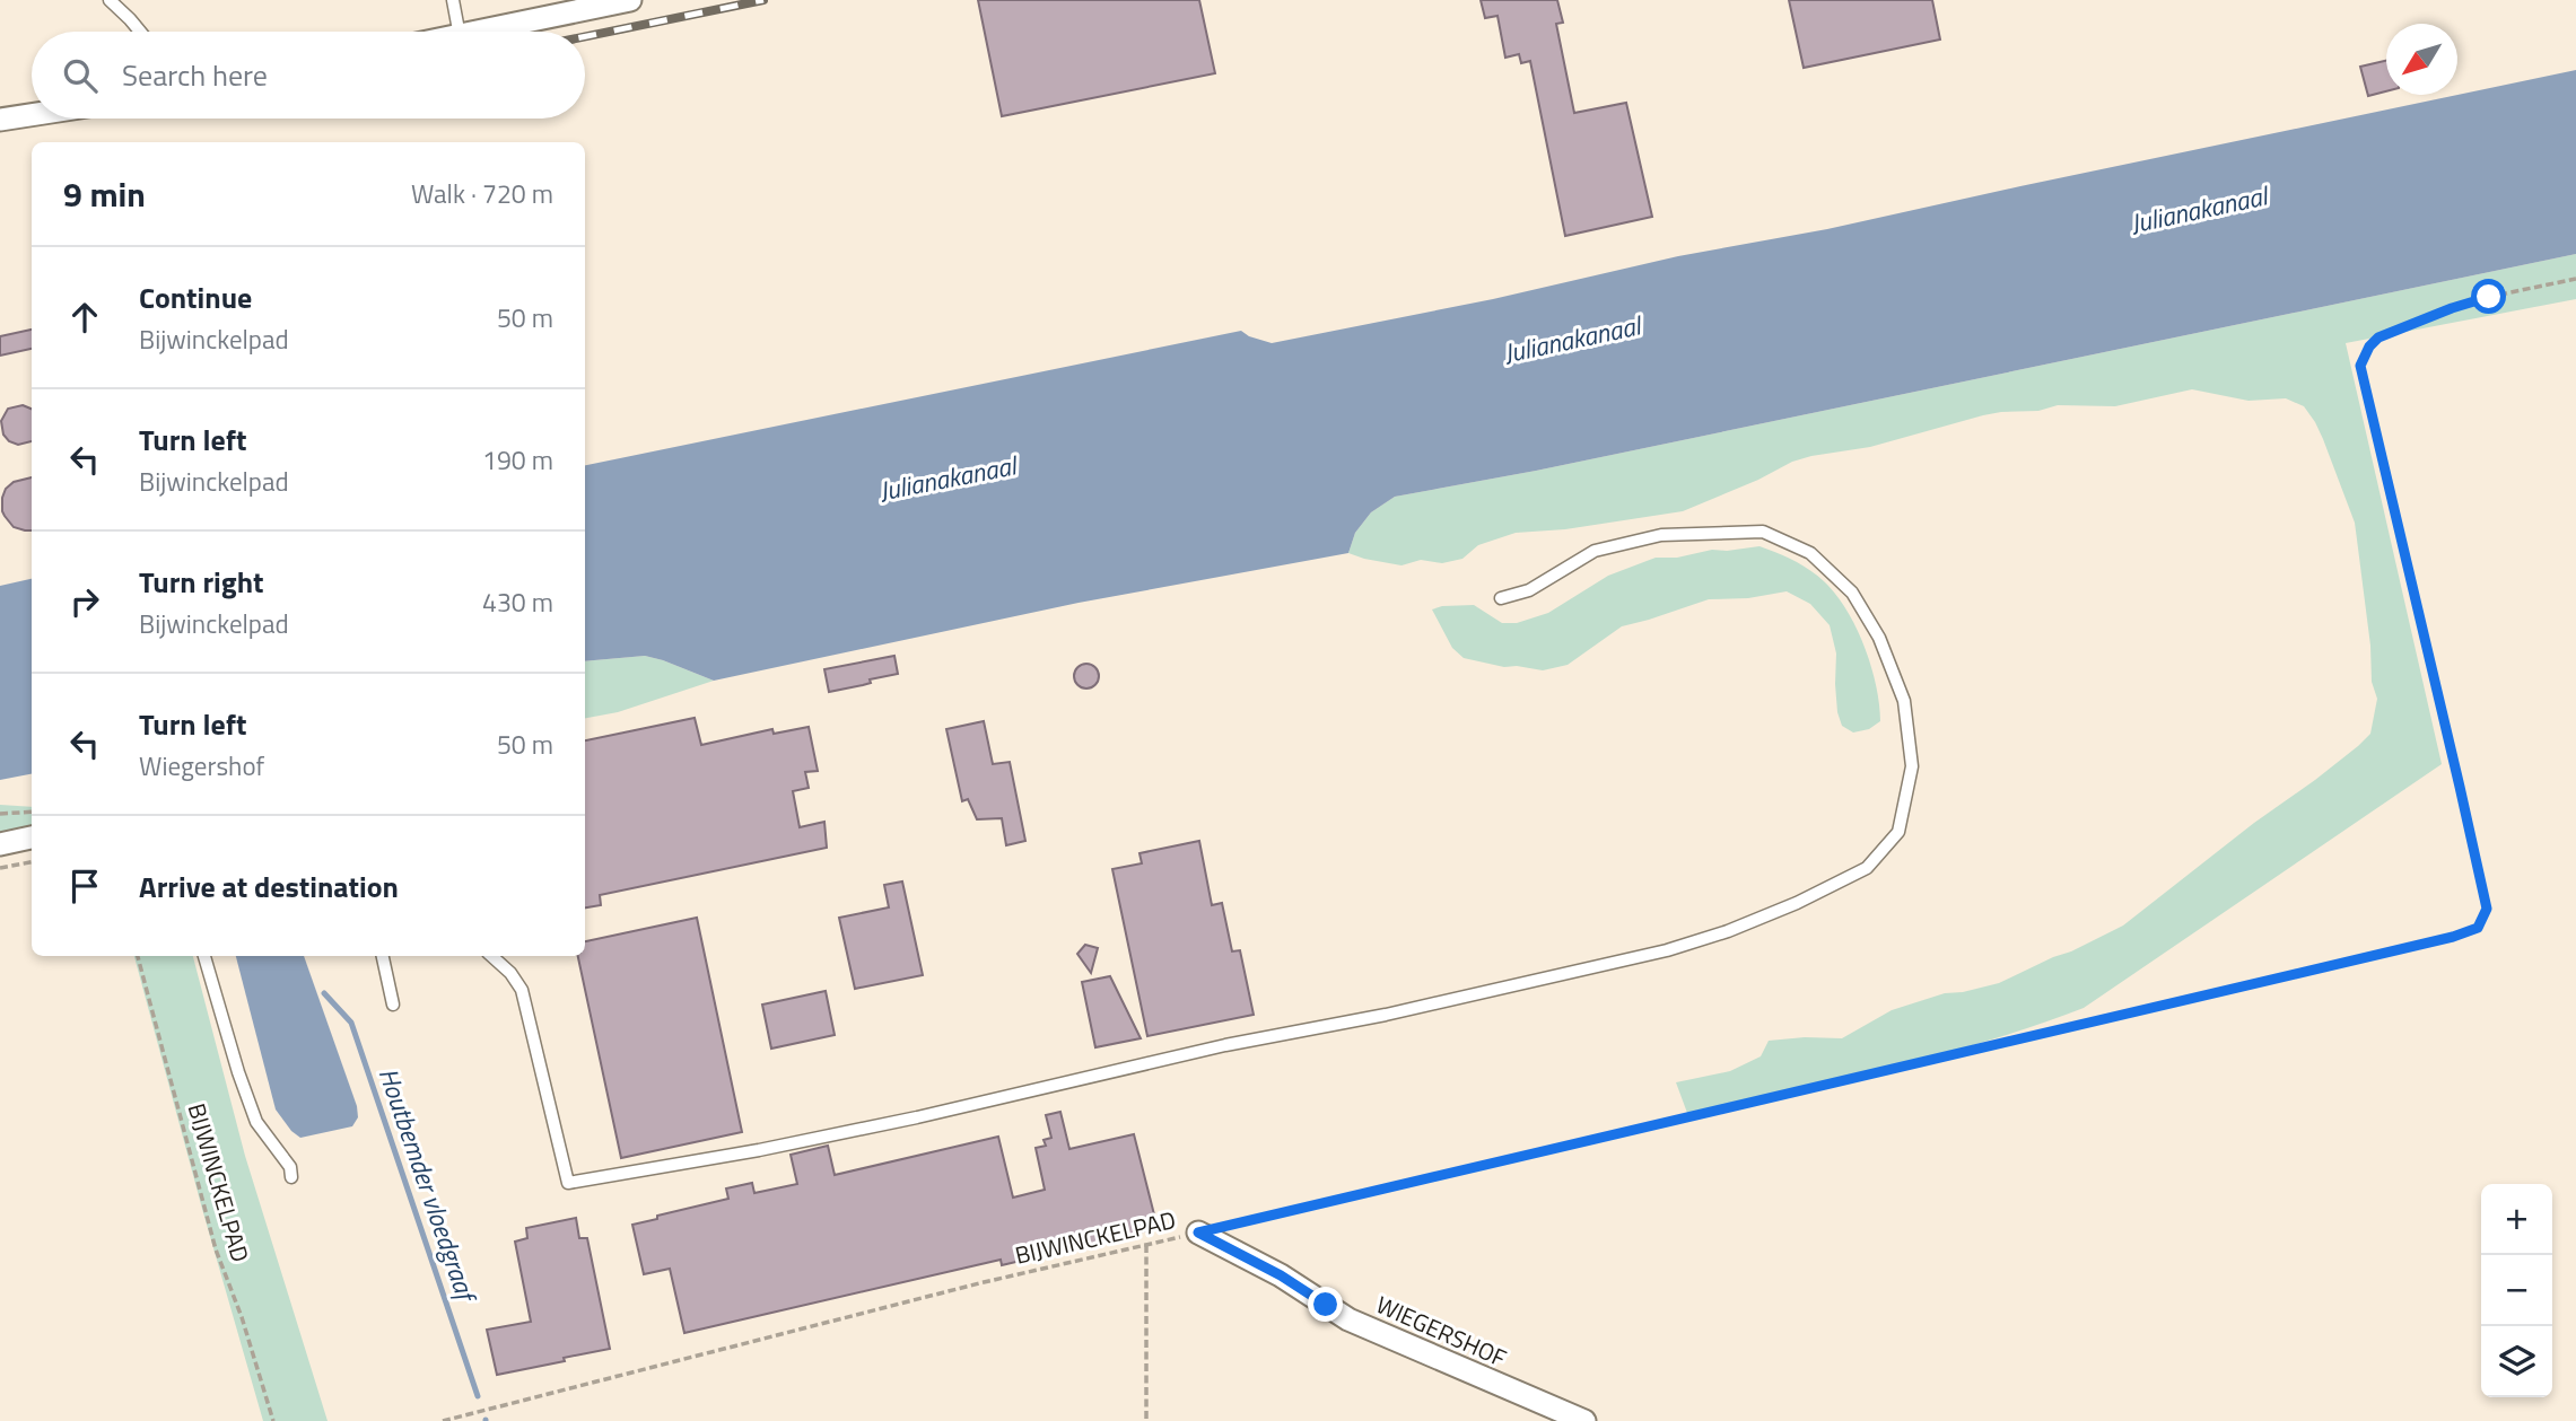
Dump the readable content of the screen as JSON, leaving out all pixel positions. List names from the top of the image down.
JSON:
{
  "streets": {
    "street": ["WIEGERSHOF"],
    "path": ["BIJWINCKELPAD"]
  },
  "crossings": [
    ["BIJWINCKELPAD", "WIEGERSHOF"]
  ],
  "water": ["Julianakanaal", "Houtbemder vloedgraaf"],
  "north": "bottom left",
  "page": {
    "search": "Search here",
    "heading": ["9 min", "Walk · 720 m"],
    "list": [
      ["Continue", "Bijwinckelpad", "50 m"],
      ["Turn left", "Bijwinckelpad", "190 m"],
      ["Turn right", "Bijwinckelpad", "430 m"],
      ["Turn left", "Wiegershof", "50 m"],
      "Arrive at destination"
    ],
    "map_buttons": ["+", "−"]
  }
}
